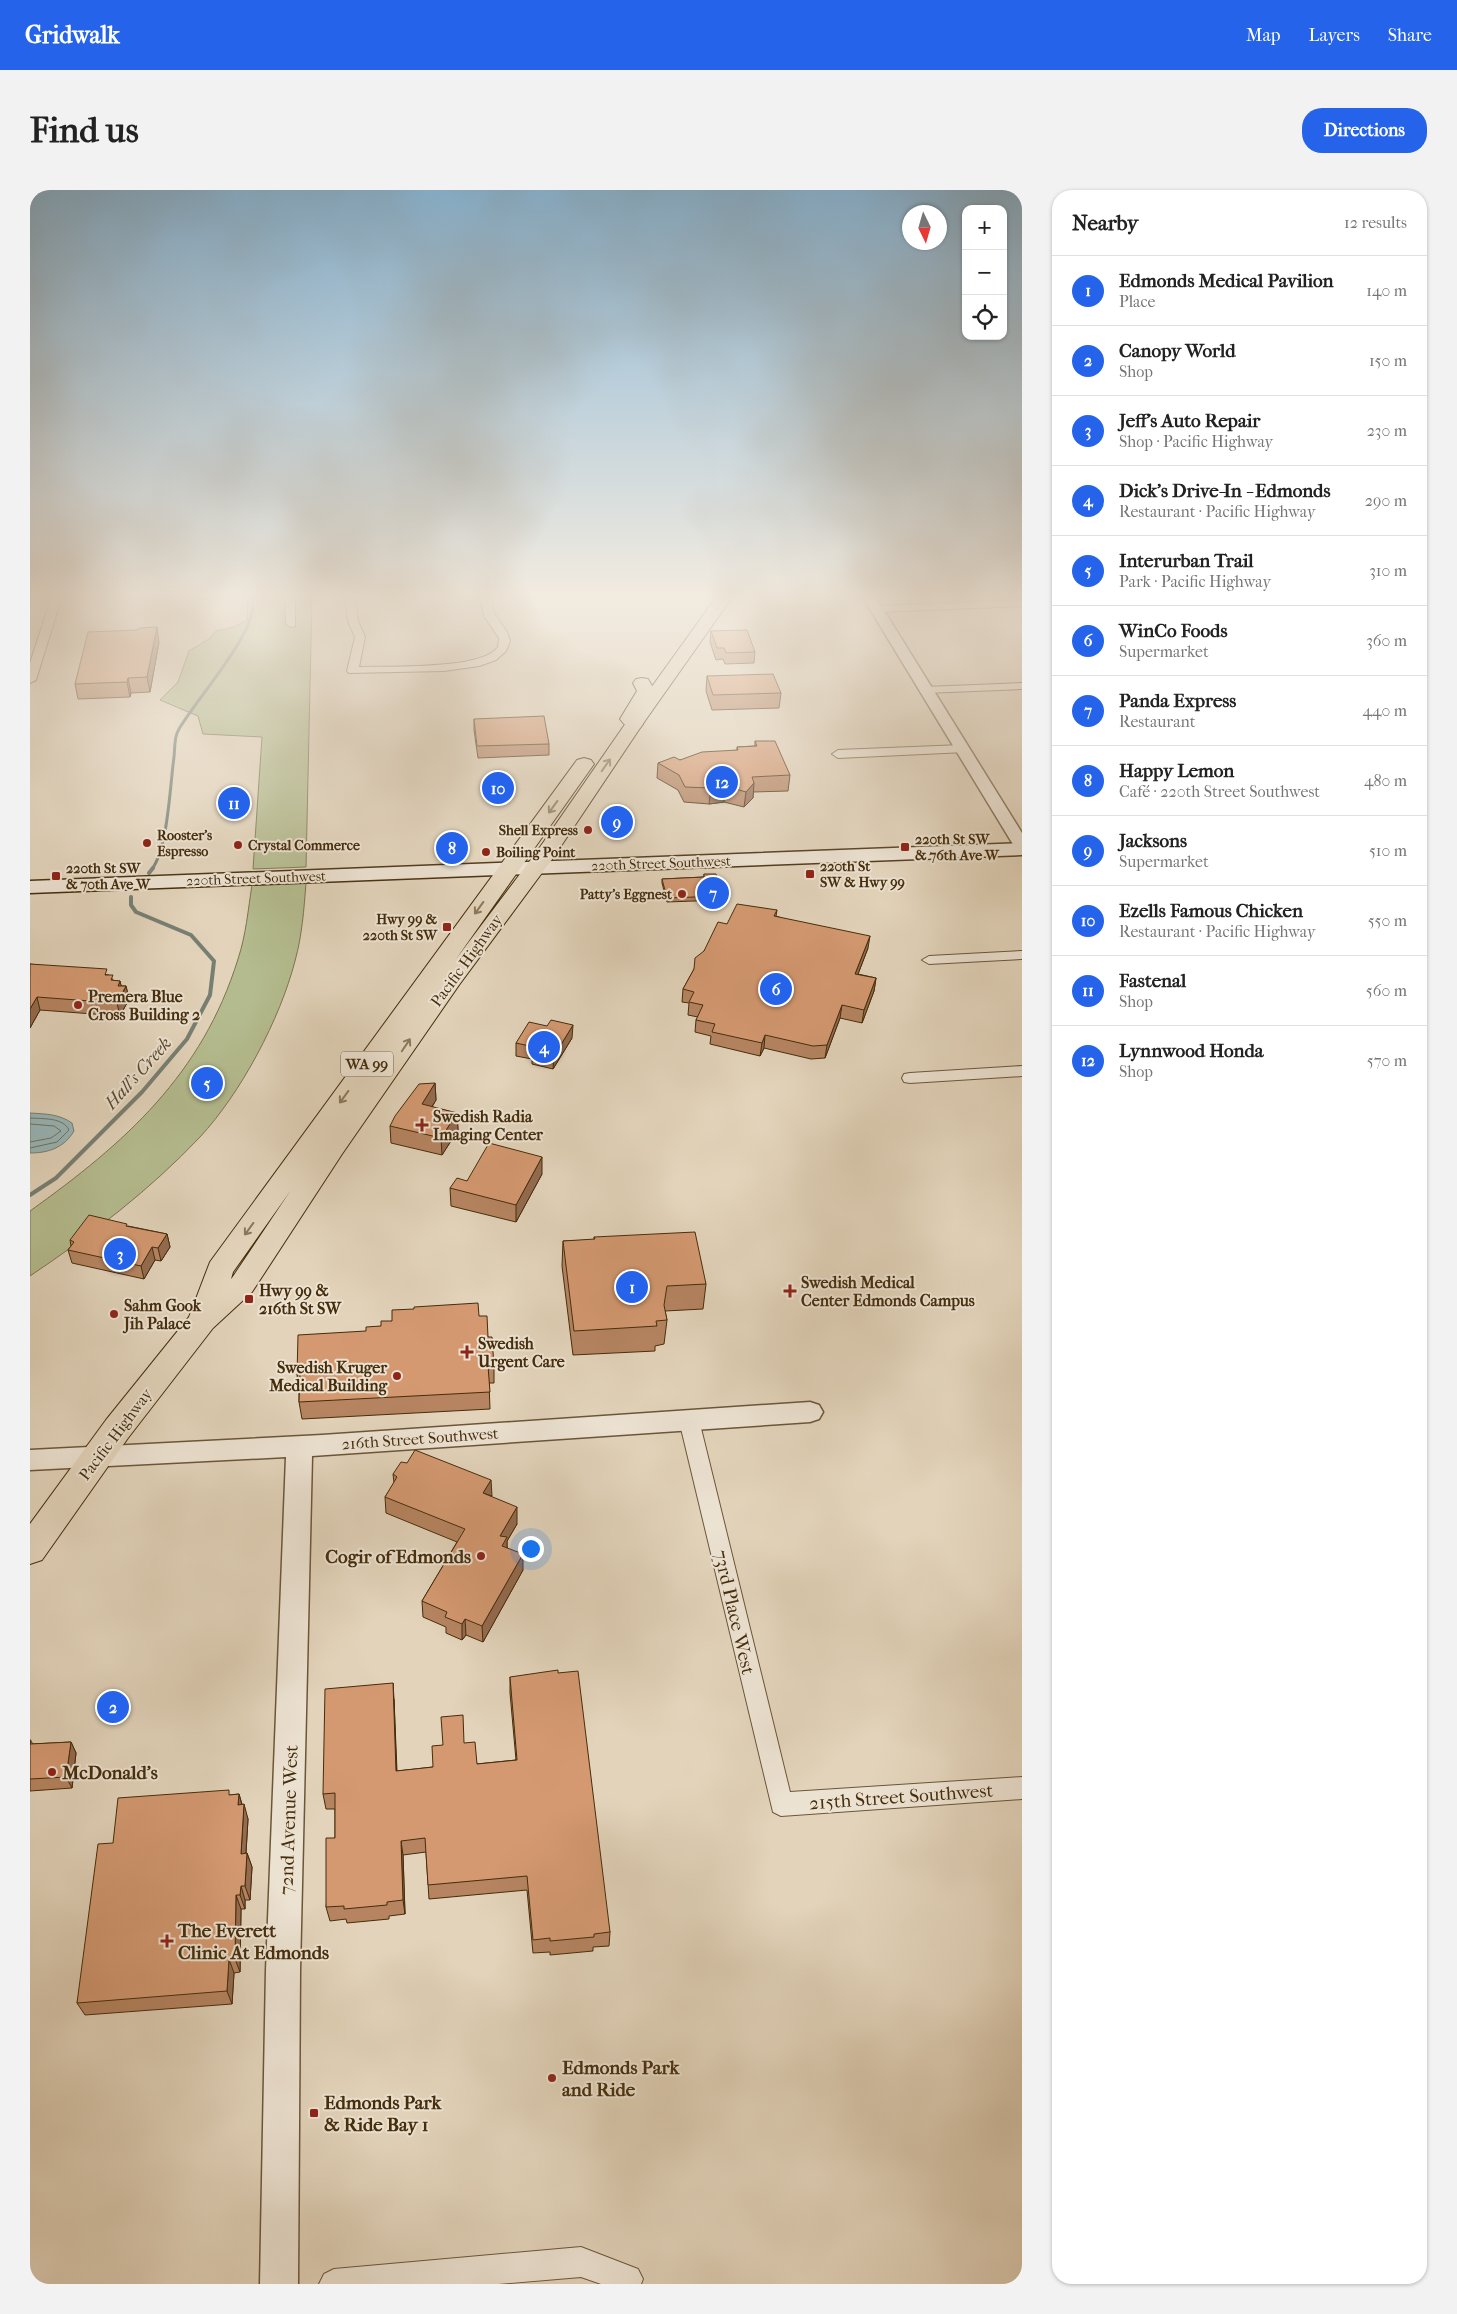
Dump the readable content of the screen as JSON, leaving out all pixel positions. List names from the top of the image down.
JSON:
{
  "streets": {
    "main road": ["220th Street Southwest", "Pacific Highway", "WA 99"],
    "street": [
      "216th Street Southwest",
      "73rd Place West",
      "215th Street Southwest",
      "72nd Avenue West"
    ]
  },
  "crossings": [
    ["220th Street Southwest", "Pacific Highway"],
    ["Pacific Highway", "216th Street Southwest"],
    ["216th Street Southwest", "73rd Place West"],
    ["216th Street Southwest", "72nd Avenue West"],
    ["73rd Place West", "215th Street Southwest"]
  ],
  "water": ["Hall's Creek"],
  "places": {
    "other": [
      "Shell Express",
      "Rooster's Espresso",
      "Crystal Commerce",
      "Boiling Point",
      "Patty's Eggnest",
      "Premera Blue Cross Building 2",
      "Sahm Gook Jih Palace",
      "Swedish Kruger Medical Building",
      "Cogir of Edmonds",
      "McDonald's",
      "Edmonds Park and Ride"
    ],
    "transit": [
      "220th St SW & 76th Ave W",
      "220th St SW & Hwy 99",
      "220th St SW & 70th Ave W",
      "Hwy 99 & 220th St SW",
      "Hwy 99 & 216th St SW",
      "Edmonds Park & Ride Bay 1"
    ],
    "health": [
      "Swedish Radia Imaging Center",
      "Swedish Medical Center Edmonds Campus",
      "Swedish Urgent Care",
      "The Everett Clinic At Edmonds"
    ]
  },
  "north": "bottom",
  "page": {
    "header": "Gridwalk",
    "nav": ["Map", "Layers", "Share"],
    "buttons": "Directions",
    "title": "Find us",
    "heading": ["Nearby", "12 results"],
    "map_buttons": ["+", "−"],
    "list": [
      {
        "mark": "1",
        "name": "Edmonds Medical Pavilion",
        "note": "Place",
        "value": "140 m"
      },
      {
        "mark": "2",
        "name": "Canopy World",
        "note": "Shop",
        "value": "150 m"
      },
      {
        "mark": "3",
        "name": "Jeff’s Auto Repair",
        "note": "Shop · Pacific Highway",
        "value": "230 m"
      },
      {
        "mark": "4",
        "name": "Dick's Drive-In - Edmonds",
        "note": "Restaurant · Pacific Highway",
        "value": "290 m"
      },
      {
        "mark": "5",
        "name": "Interurban Trail",
        "note": "Park · Pacific Highway",
        "value": "310 m"
      },
      {
        "mark": "6",
        "name": "WinCo Foods",
        "note": "Supermarket",
        "value": "360 m"
      },
      {
        "mark": "7",
        "name": "Panda Express",
        "note": "Restaurant",
        "value": "440 m"
      },
      {
        "mark": "8",
        "name": "Happy Lemon",
        "note": "Café · 220th Street Southwest",
        "value": "480 m"
      },
      {
        "mark": "9",
        "name": "Jacksons",
        "note": "Supermarket",
        "value": "510 m"
      },
      {
        "mark": "10",
        "name": "Ezells Famous Chicken",
        "note": "Restaurant · Pacific Highway",
        "value": "550 m"
      },
      {
        "mark": "11",
        "name": "Fastenal",
        "note": "Shop",
        "value": "560 m"
      },
      {
        "mark": "12",
        "name": "Lynnwood Honda",
        "note": "Shop",
        "value": "570 m"
      }
    ],
    "pins": [
      "12",
      "10",
      "11",
      "9",
      "8",
      "7",
      "6",
      "4",
      "5",
      "3",
      "1",
      "2"
    ]
  }
}
